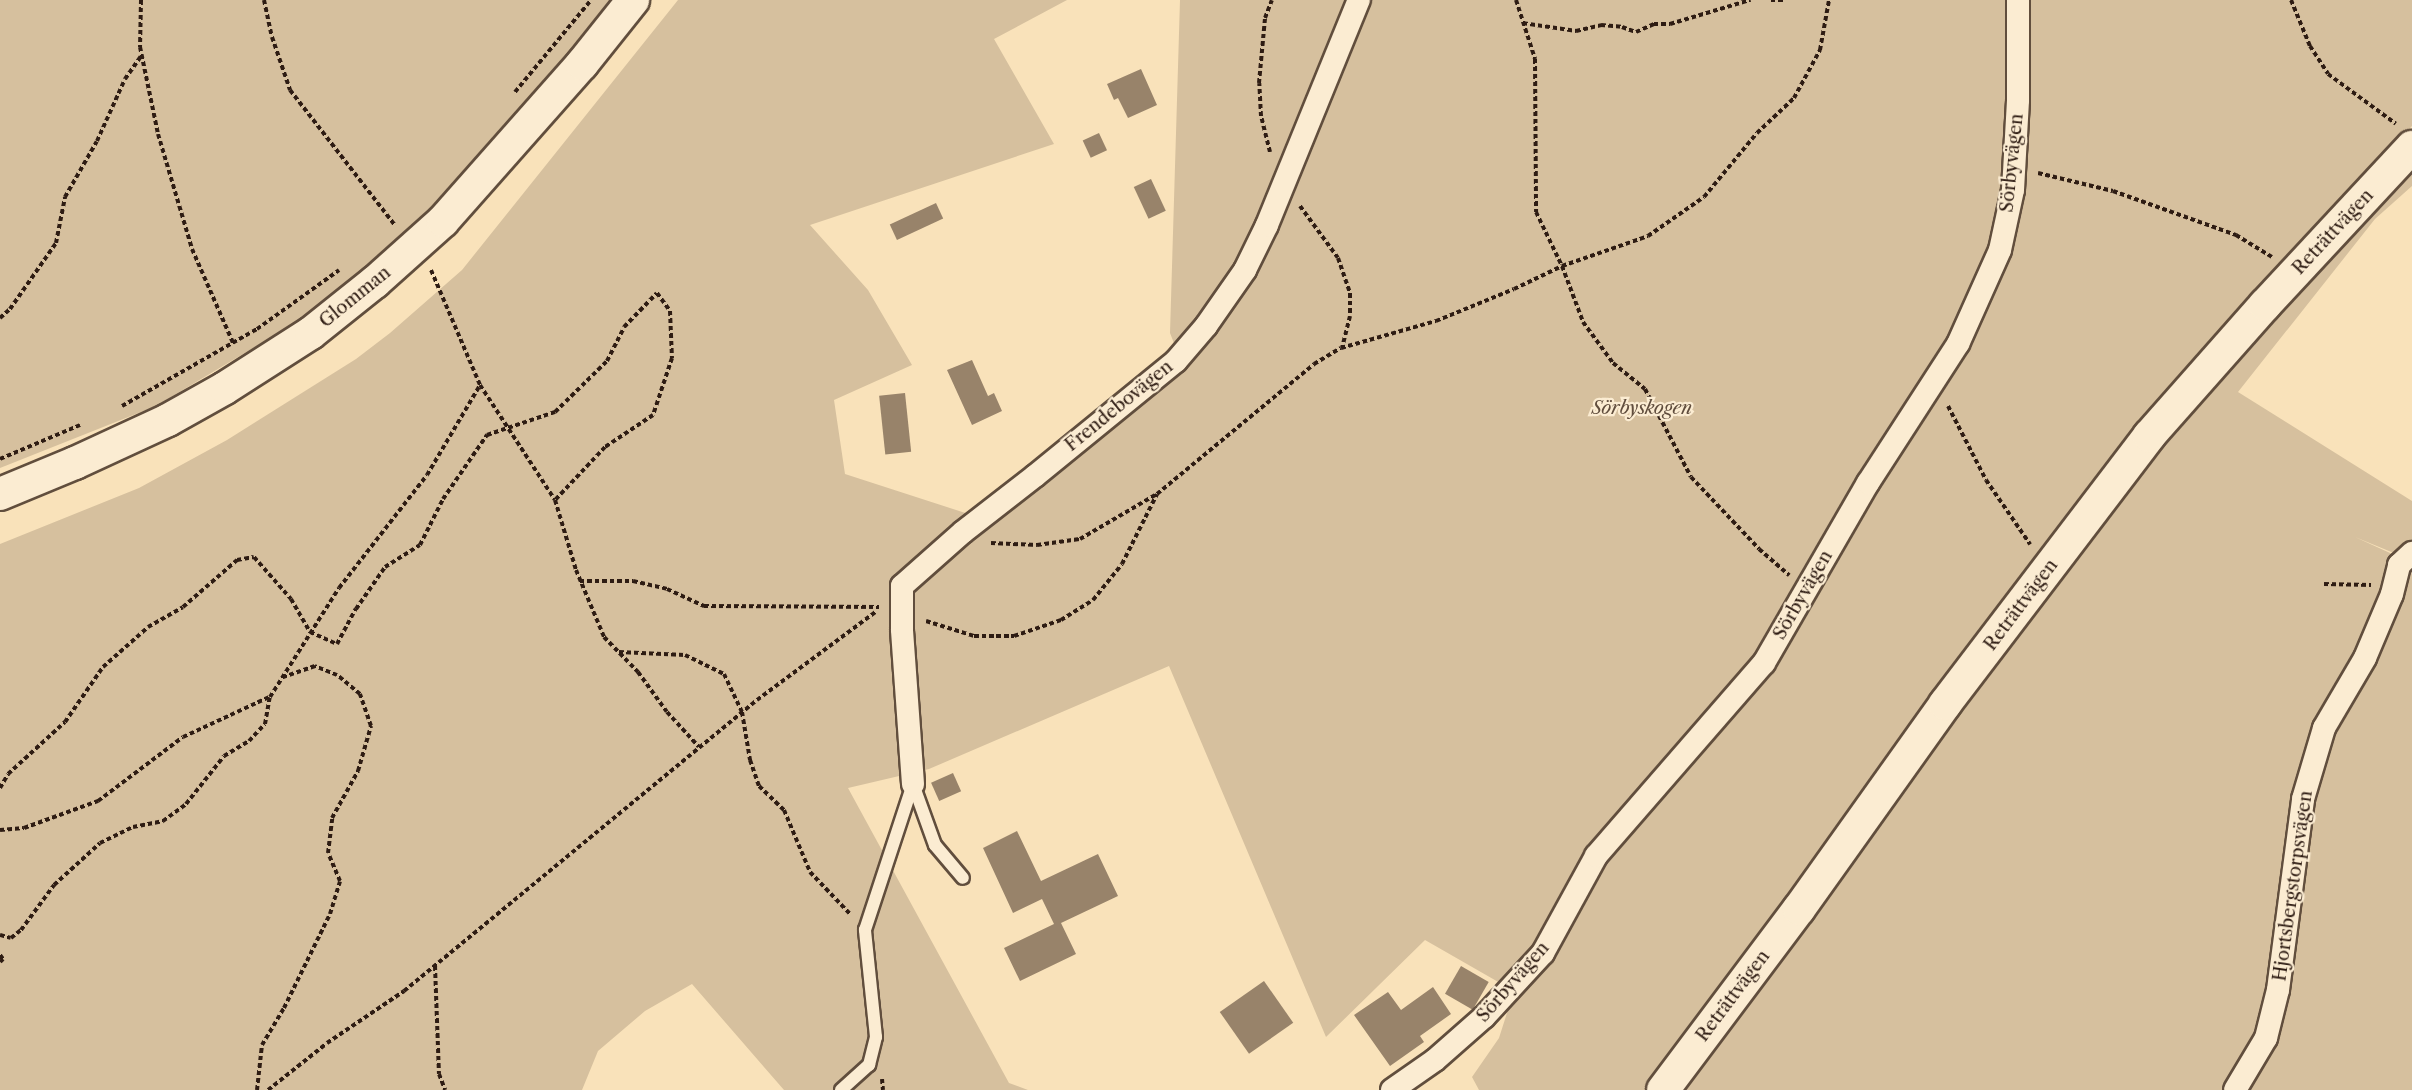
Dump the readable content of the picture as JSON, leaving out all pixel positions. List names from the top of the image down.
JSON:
{
  "streets": {
    "street": [
      "Sörbyvägen",
      "Reträttvägen",
      "Glomman",
      "Frendebovägen",
      "Hjortsbergstorpsvägen"
    ]
  },
  "parks": ["Sörbyskogen"]
}
